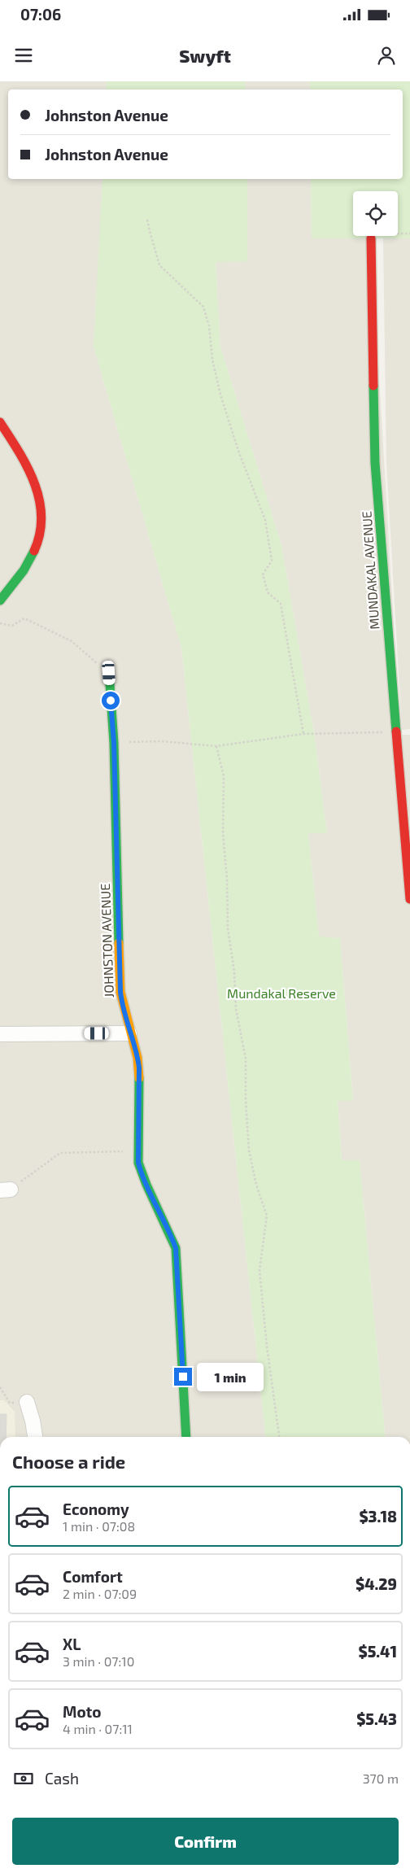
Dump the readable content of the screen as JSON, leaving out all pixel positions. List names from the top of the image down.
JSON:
{
  "streets": {
    "street": ["MUNDAKAL AVENUE", "JOHNSTON AVENUE"]
  },
  "parks": ["Mundakal Reserve"],
  "page": {
    "status": "07:06",
    "header": "Swyft",
    "banner": ["Johnston Avenue", "Johnston Avenue"],
    "bubble": "1 min",
    "heading": "Choose a ride",
    "list": [
      {
        "name": "Economy",
        "note": "1 min · 07:08",
        "value": "$3.18"
      },
      {
        "name": "Comfort",
        "note": "2 min · 07:09",
        "value": "$4.29"
      },
      {
        "name": "XL",
        "note": "3 min · 07:10",
        "value": "$5.41"
      },
      {
        "name": "Moto",
        "note": "4 min · 07:11",
        "value": "$5.43"
      }
    ],
    "pay": ["Cash", "370 m"],
    "buttons": "Confirm"
  }
}
